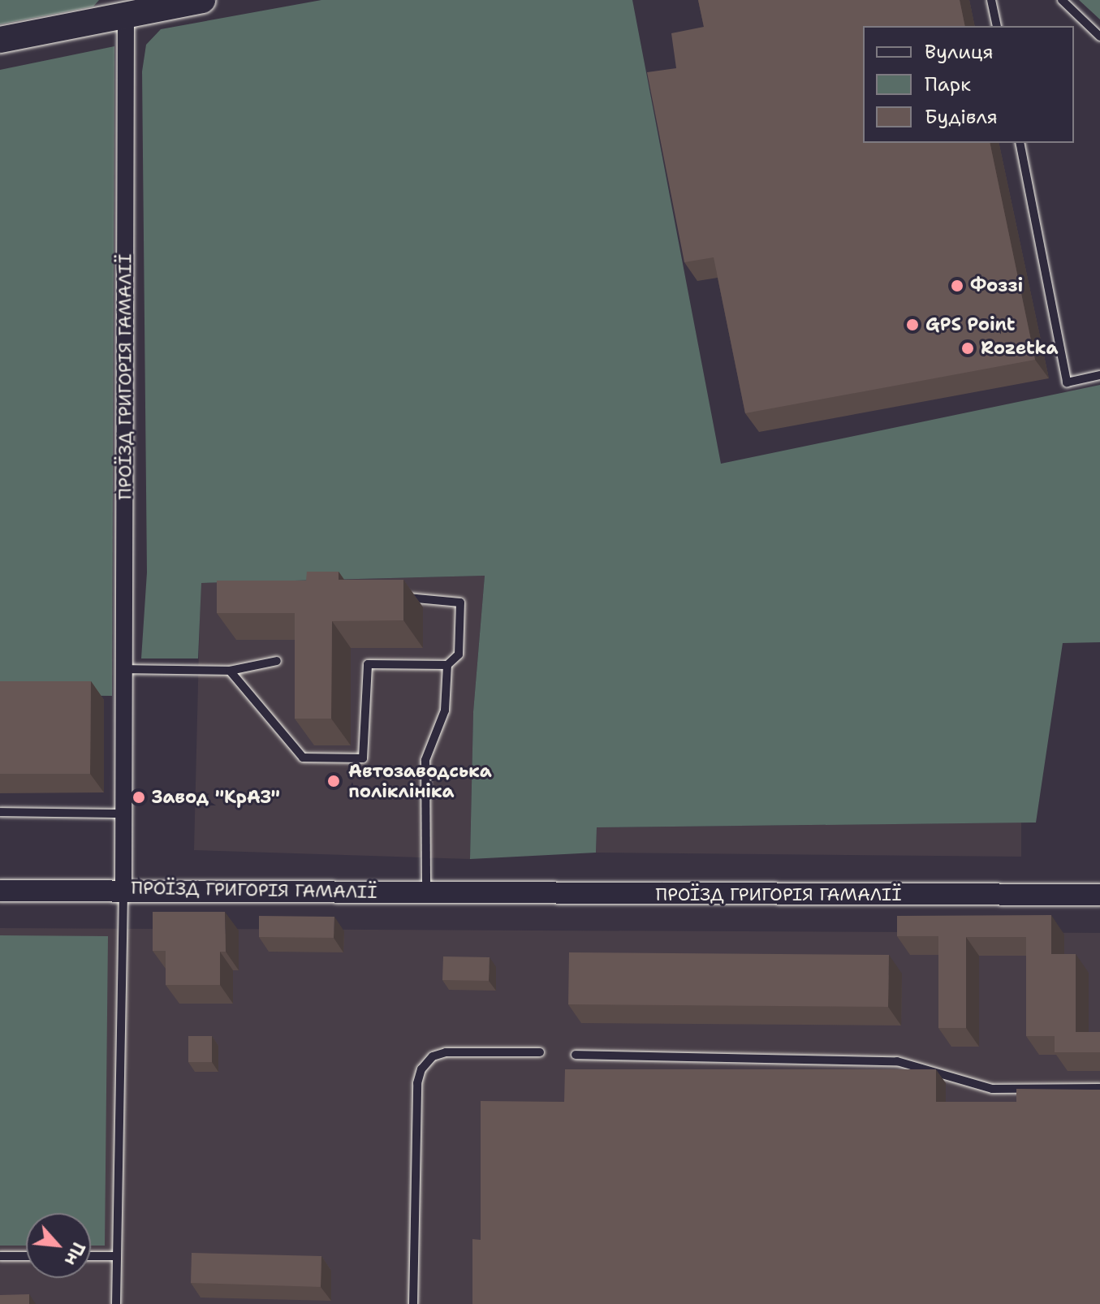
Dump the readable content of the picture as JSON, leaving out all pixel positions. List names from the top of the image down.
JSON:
{
  "streets": {
    "street": ["ПРОЇЗД ГРИГОРІЯ ГАМАЛІЇ"]
  },
  "places": [
    "Фоззі",
    "GPS Point",
    "Rozetka",
    "Автозаводська поліклініка",
    "Завод \"КрАЗ\""
  ],
  "legend": ["Вулиця", "Парк", "Будівля"],
  "north": "bottom right"
}
